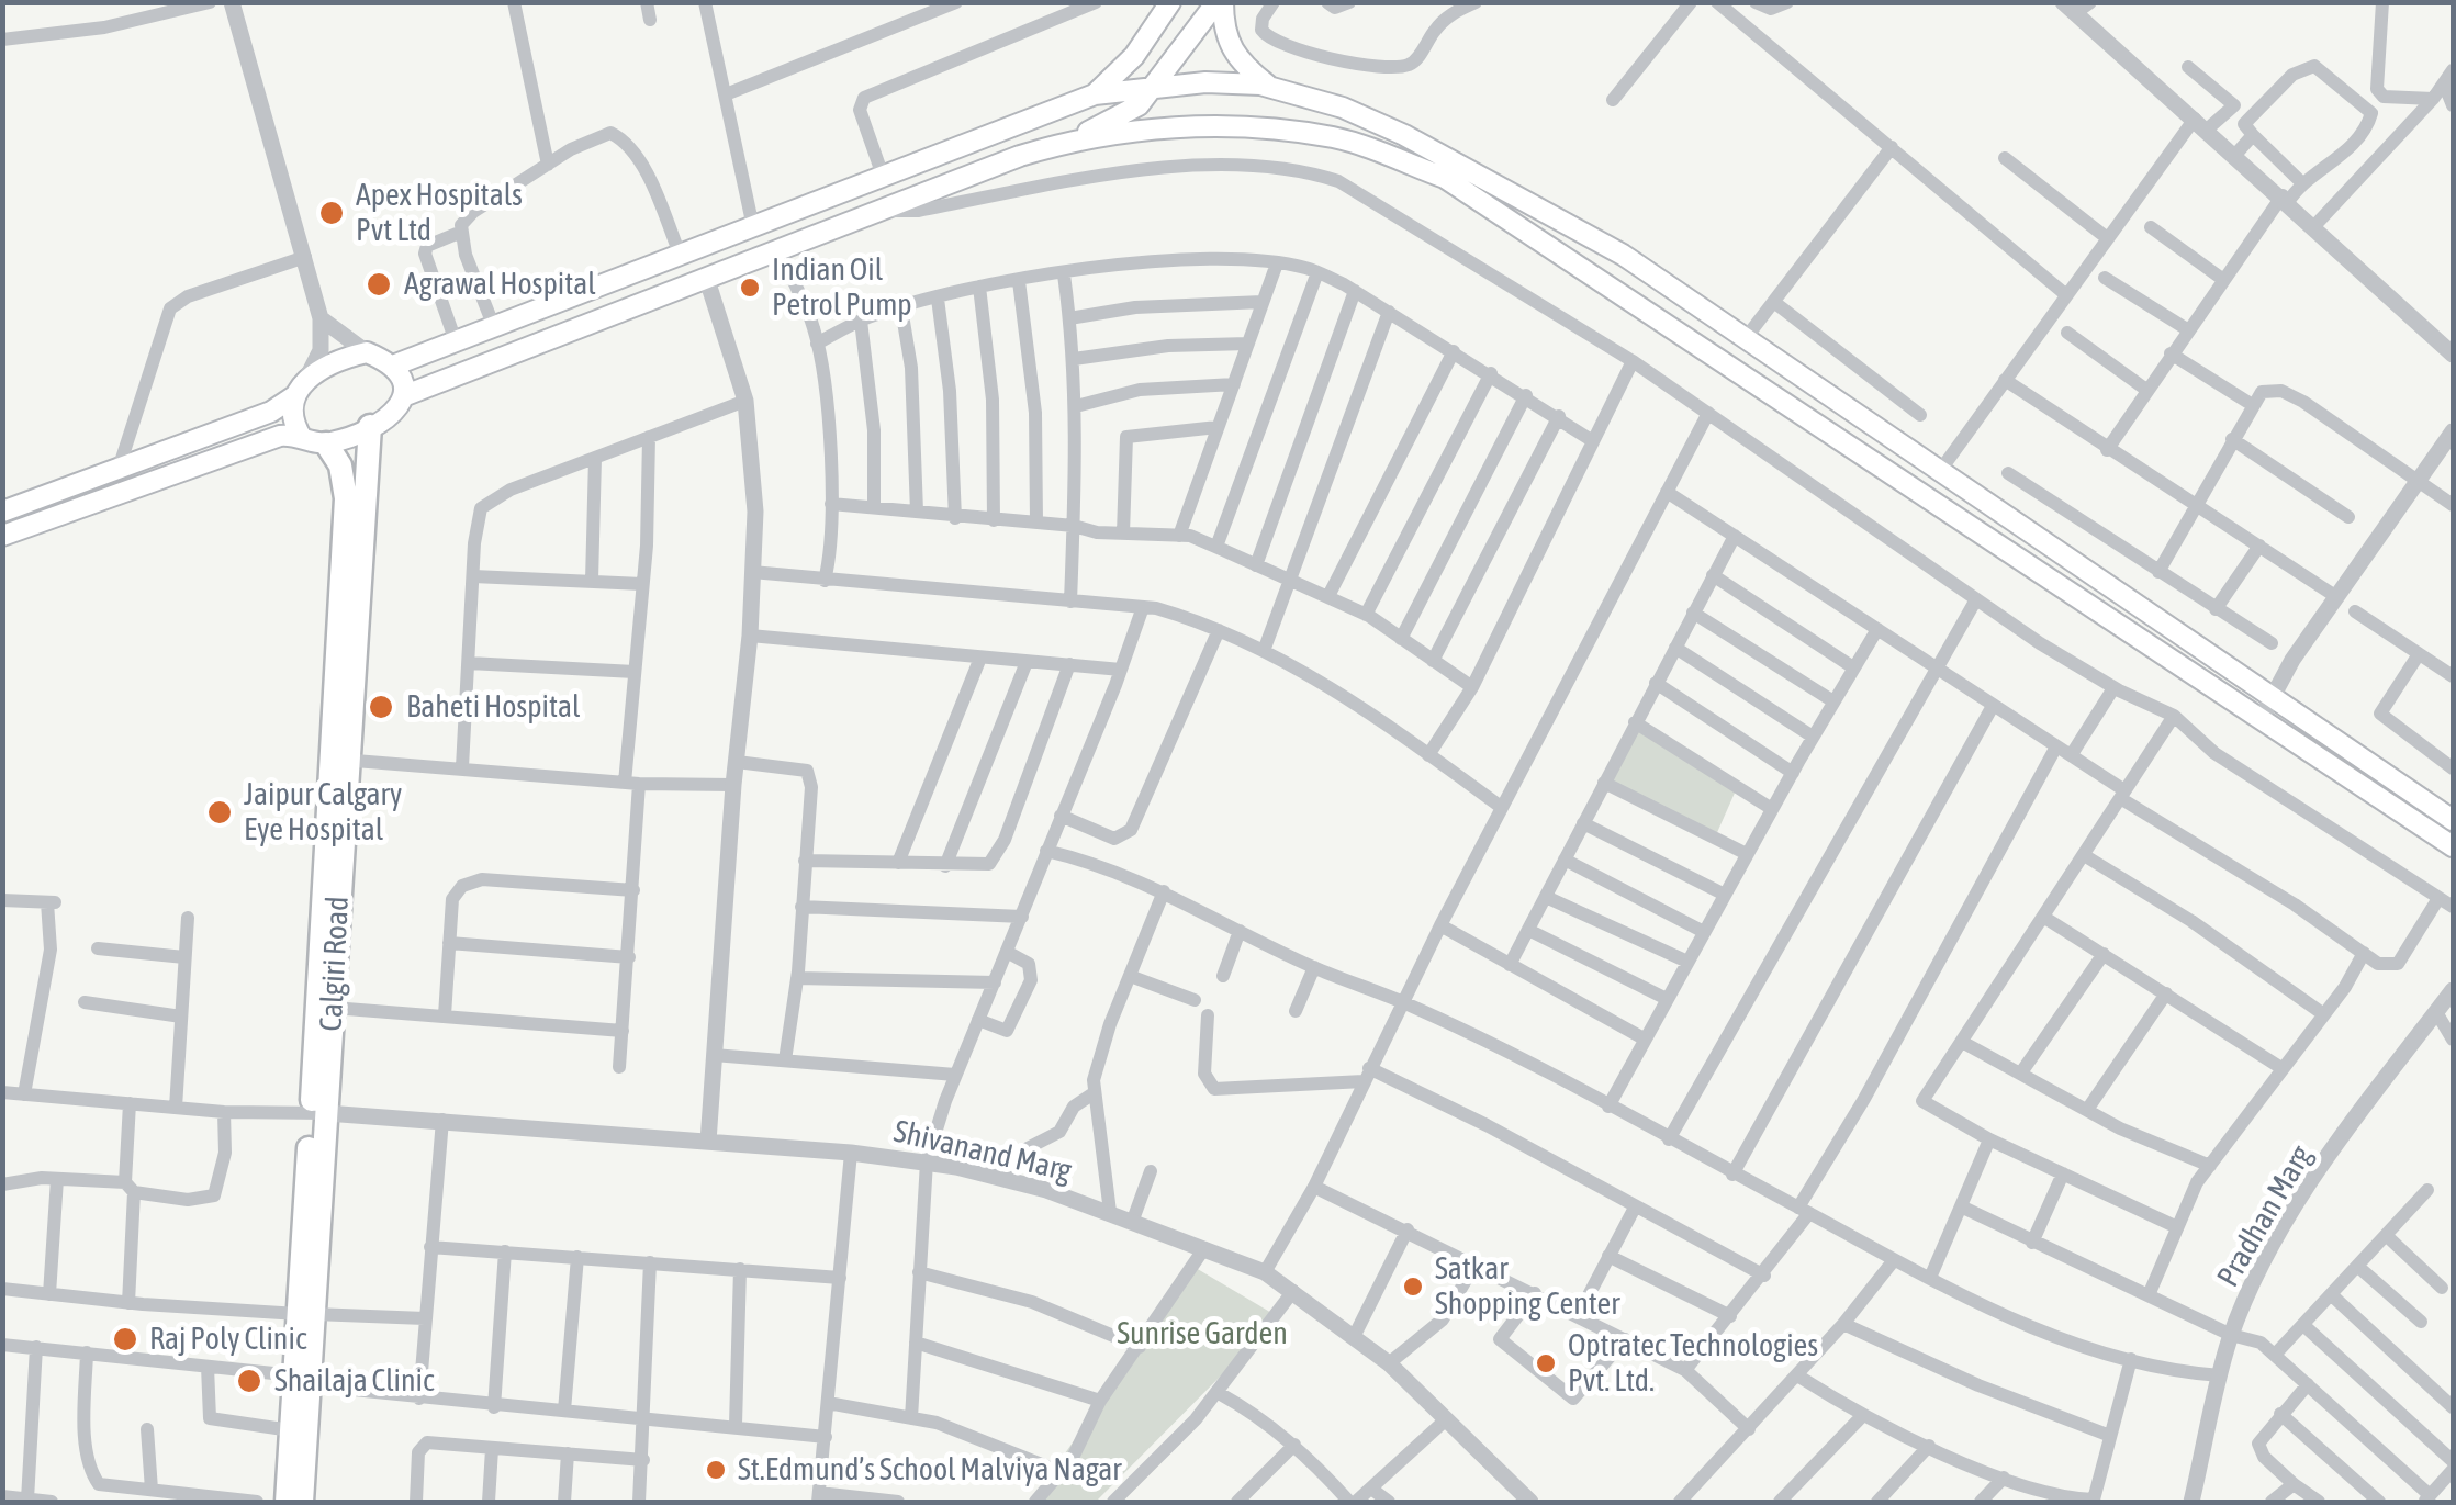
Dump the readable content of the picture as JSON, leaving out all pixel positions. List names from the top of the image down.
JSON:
{
  "streets": {
    "main road": ["Calgiri Road"],
    "street": ["Shivanand Marg", "Pradhan Marg"]
  },
  "crossings": [
    ["Calgiri Road", "Shivanand Marg"]
  ],
  "parks": ["Sunrise Garden"],
  "places": [
    "Apex Hospitals Pvt Ltd",
    "Agrawal Hospital",
    "Indian Oil Petrol Pump",
    "Baheti Hospital",
    "Jaipur Calgary Eye Hospital",
    "Satkar Shopping Center",
    "Raj Poly Clinic",
    "Optratec Technologies Pvt. Ltd.",
    "Shailaja Clinic",
    "St.Edmund’s School Malviya Nagar"
  ]
}
